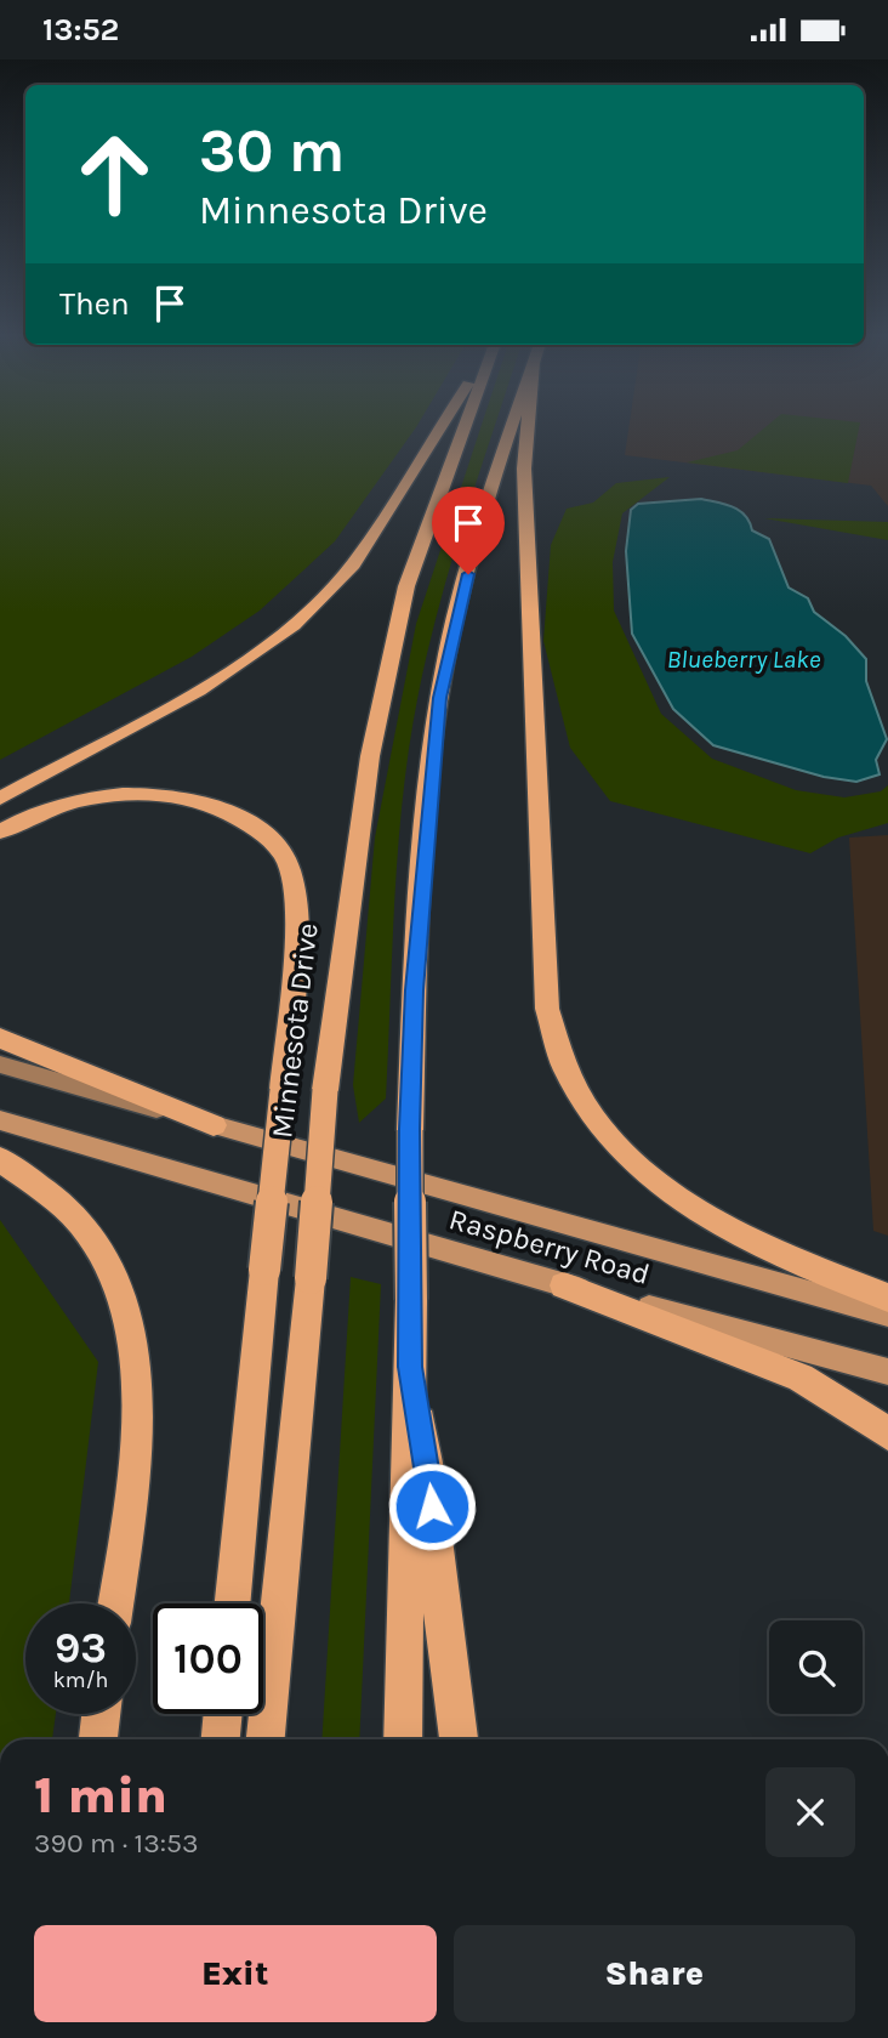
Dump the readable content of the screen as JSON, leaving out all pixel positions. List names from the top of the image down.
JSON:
{
  "streets": {
    "highway": ["Minnesota Drive"],
    "main road": ["Raspberry Road"]
  },
  "water": ["Blueberry Lake"],
  "page": {
    "status": "13:52",
    "turn": ["30 m", "Minnesota Drive"],
    "then": "Then",
    "speed": "93 km/h",
    "limit": "100",
    "heading": ["1 min", "390 m · 13:53"],
    "buttons": ["Exit", "Share"]
  }
}
